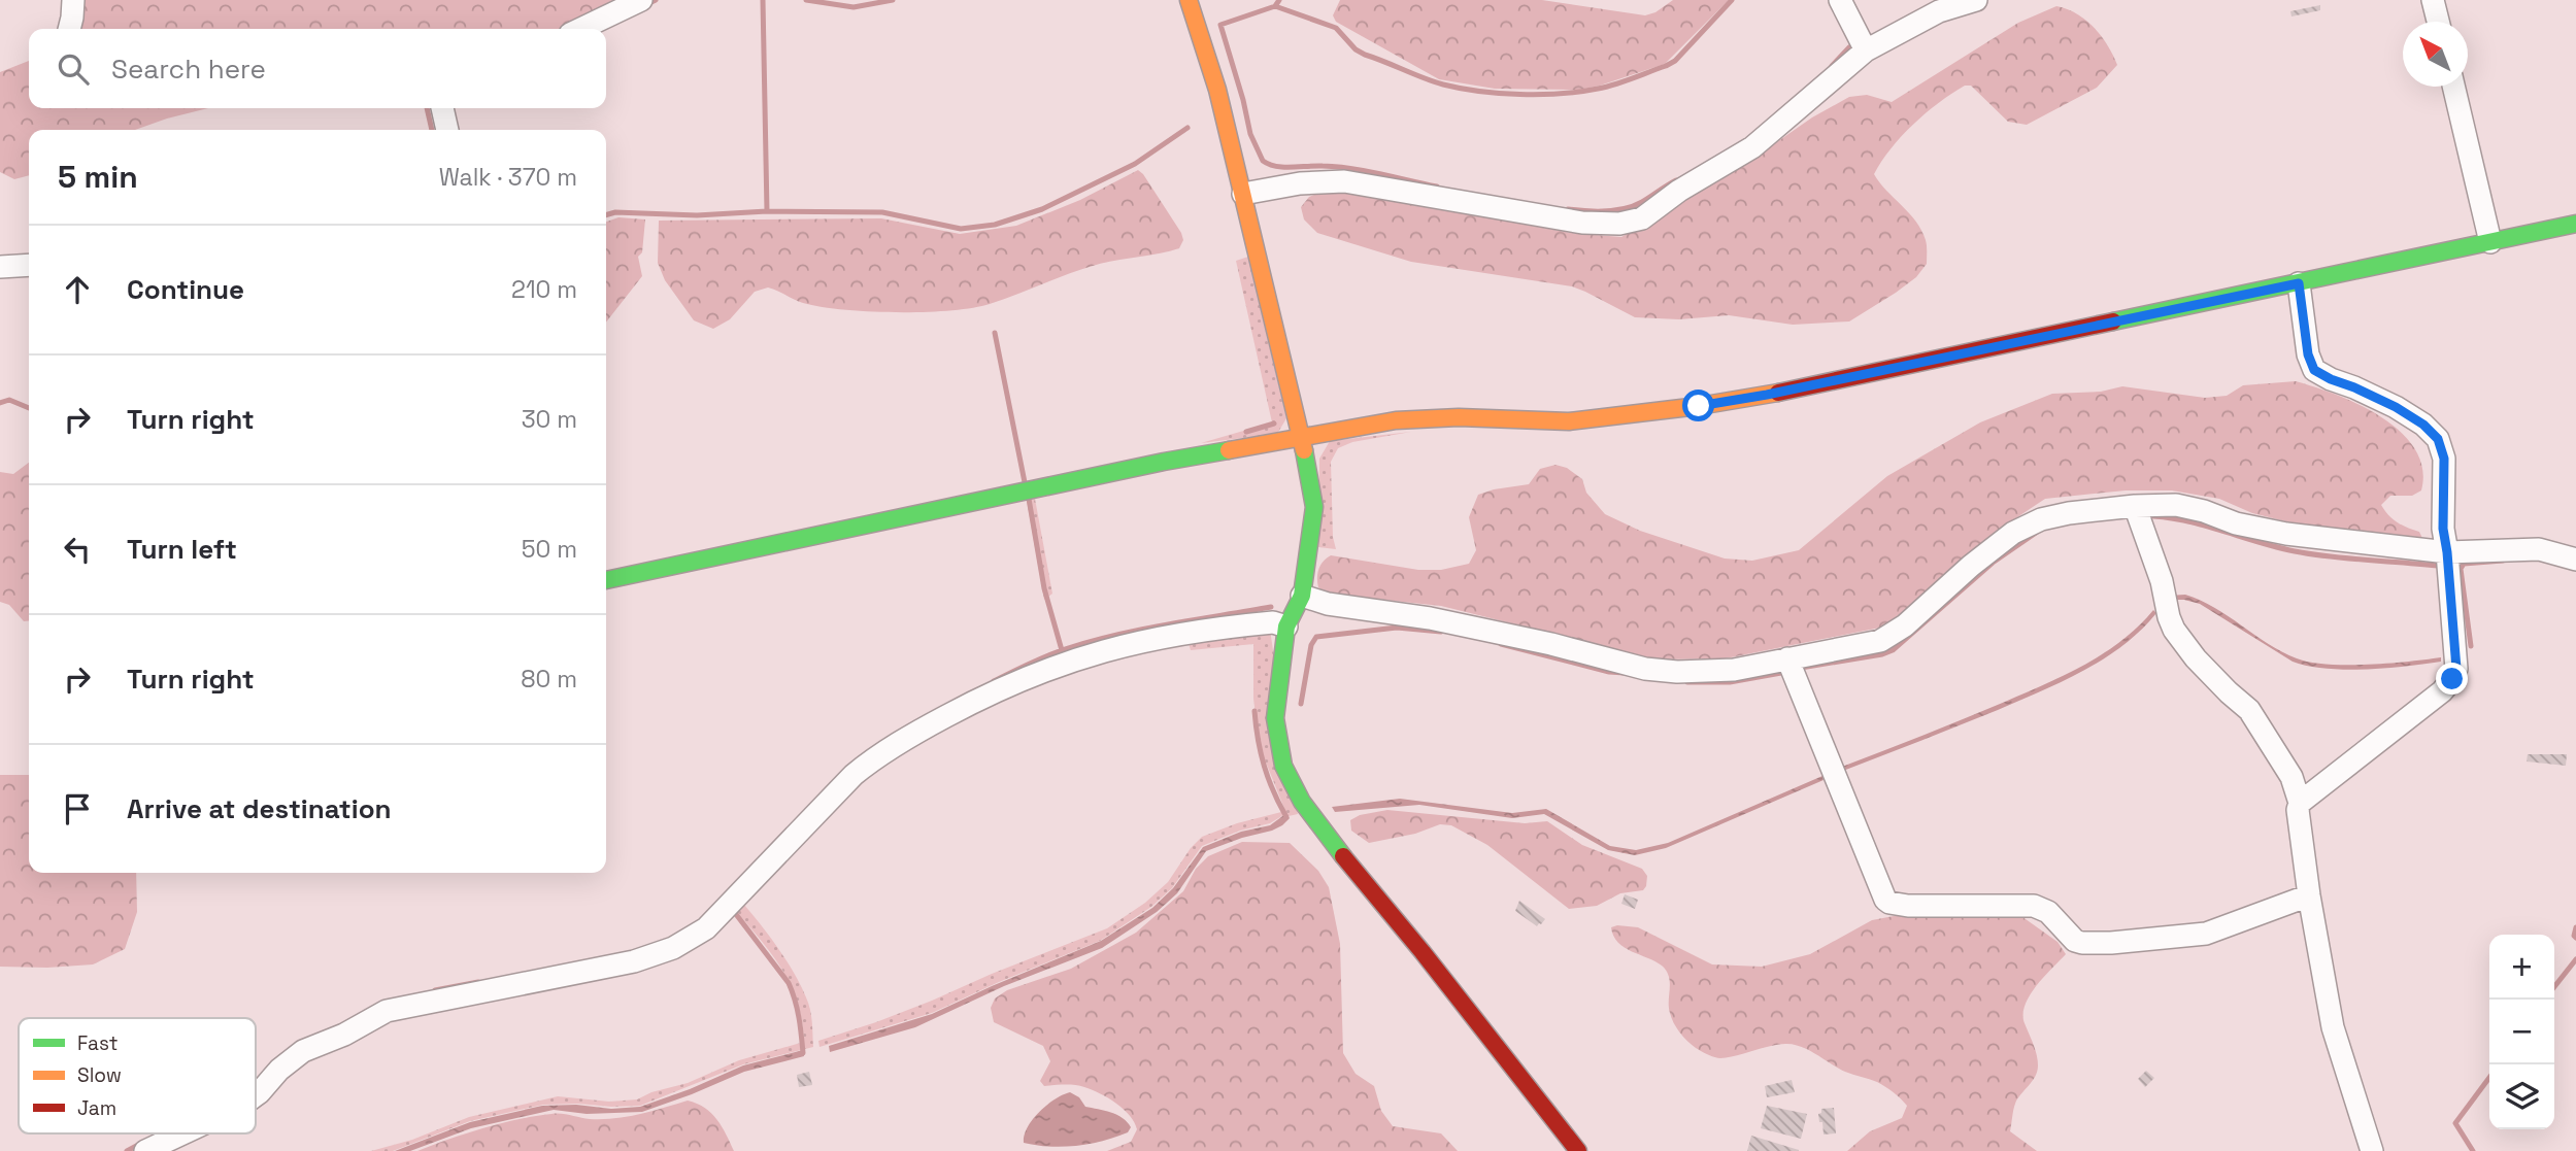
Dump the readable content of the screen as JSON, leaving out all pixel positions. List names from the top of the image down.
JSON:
{
  "legend": ["Fast", "Slow", "Jam"],
  "north": "top left",
  "page": {
    "search": "Search here",
    "heading": ["5 min", "Walk · 370 m"],
    "list": [
      ["Continue", "210 m"],
      ["Turn right", "30 m"],
      ["Turn left", "50 m"],
      ["Turn right", "80 m"],
      "Arrive at destination"
    ],
    "map_buttons": ["+", "−"]
  }
}
